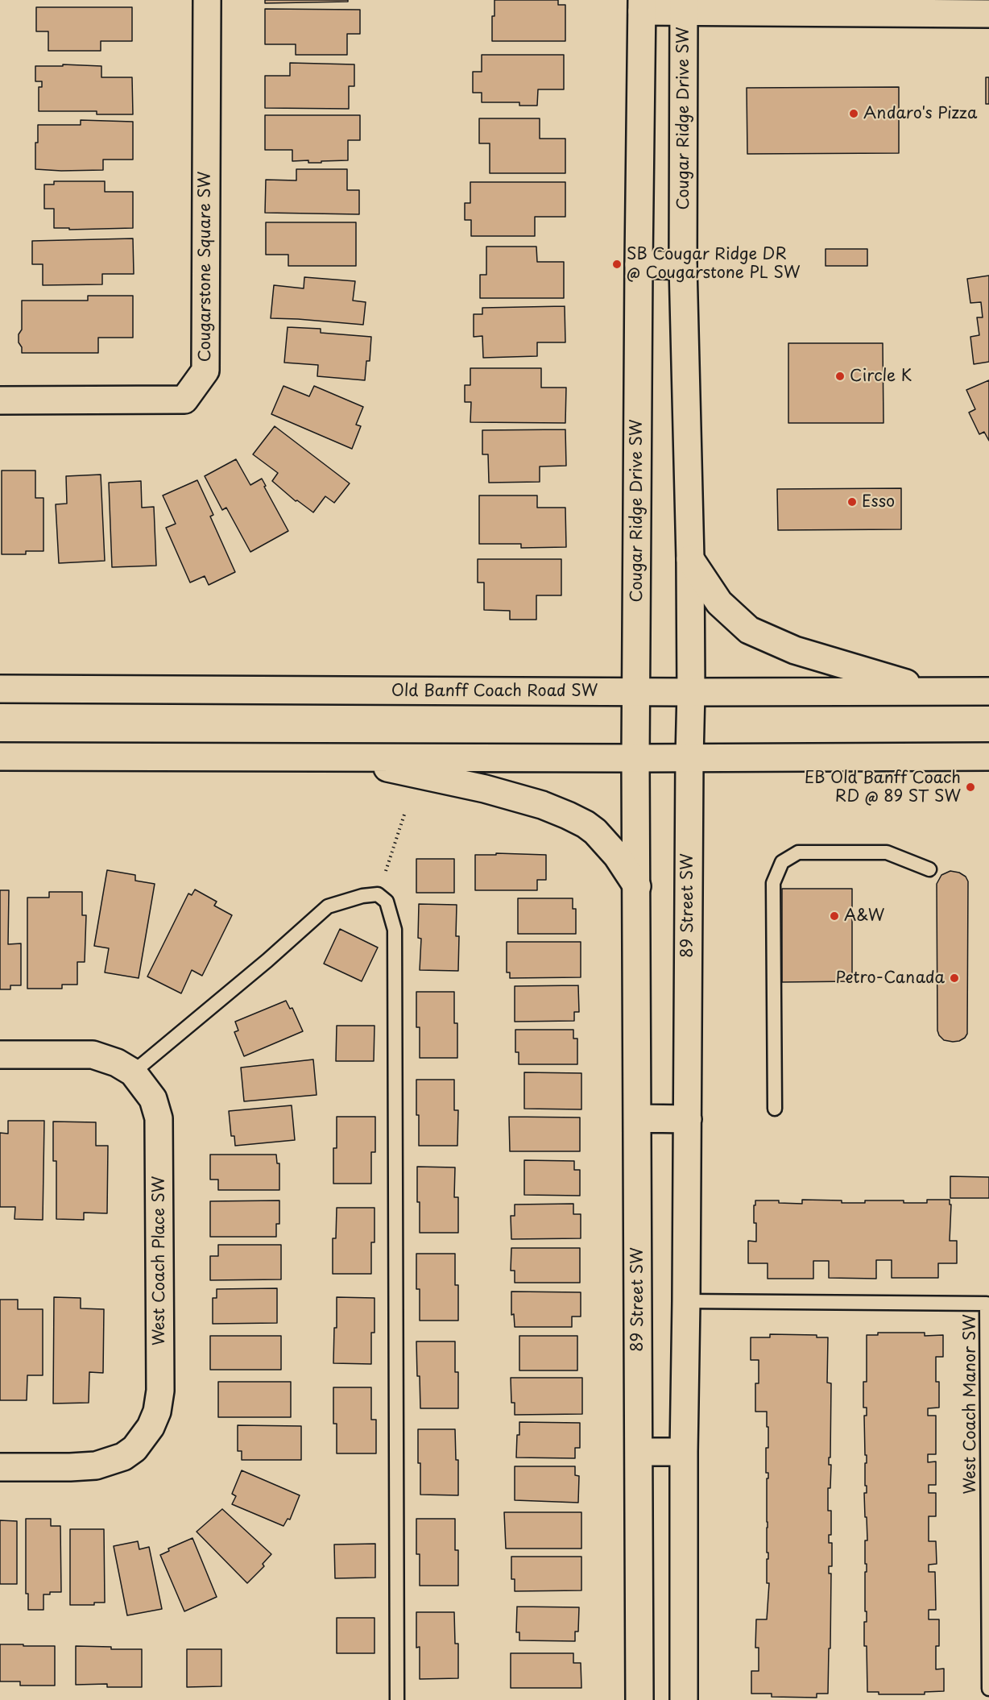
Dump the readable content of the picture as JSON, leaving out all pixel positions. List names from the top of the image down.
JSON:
{
  "streets": {
    "street": [
      "Cougar Ridge Drive SW",
      "Cougarstone Square SW",
      "Old Banff Coach Road SW",
      "89 Street SW",
      "West Coach Place SW"
    ],
    "lane": ["West Coach Manor SW"]
  },
  "crossings": [
    ["Cougar Ridge Drive SW", "Old Banff Coach Road SW"],
    ["Cougar Ridge Drive SW", "89 Street SW"],
    ["Old Banff Coach Road SW", "89 Street SW"],
    ["89 Street SW", "West Coach Manor SW"]
  ],
  "places": [
    "Andaro's Pizza",
    "SB Cougar Ridge DR @ Cougarstone PL SW",
    "Circle K",
    "Esso",
    "EB Old Banff Coach RD @ 89 ST SW",
    "A&W",
    "Petro-Canada"
  ]
}
